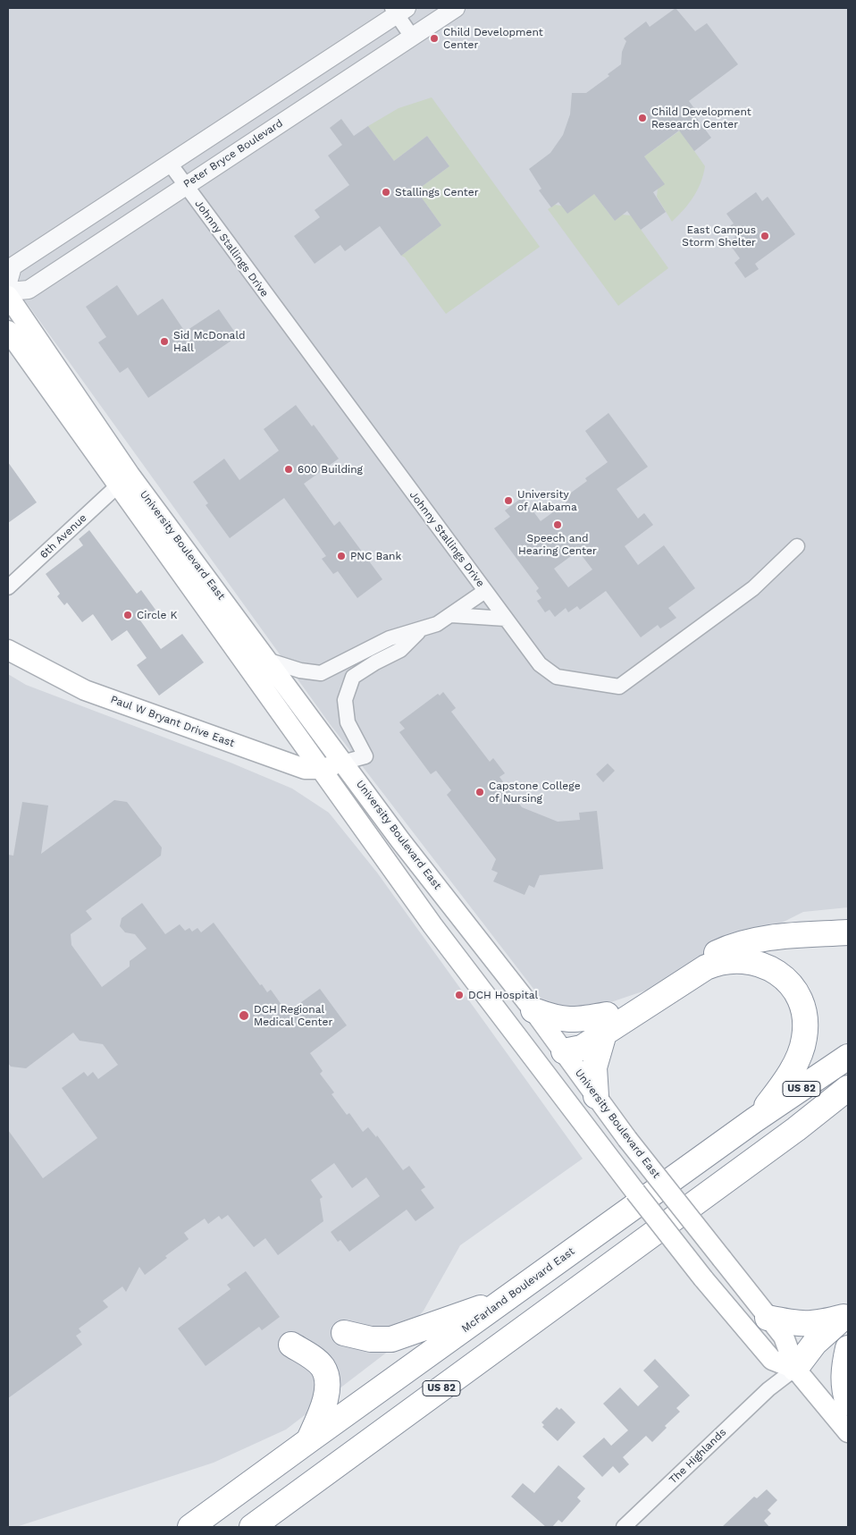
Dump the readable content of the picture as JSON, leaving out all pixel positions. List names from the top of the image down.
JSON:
{
  "streets": {
    "highway": ["US 82", "McFarland Boulevard East"],
    "main road": ["University Boulevard East", "Paul W Bryant Drive East"],
    "street": [
      "Peter Bryce Boulevard",
      "Johnny Stallings Drive",
      "6th Avenue",
      "The Highlands"
    ]
  },
  "crossings": [
    ["Peter Bryce Boulevard", "Johnny Stallings Drive"],
    ["6th Avenue", "University Boulevard East"],
    ["University Boulevard East", "Paul W Bryant Drive East"],
    ["University Boulevard East", "The Highlands"]
  ],
  "places": [
    "Child Development Center",
    "Child Development Research Center",
    "Stallings Center",
    "East Campus Storm Shelter",
    "Sid McDonald Hall",
    "600 Building",
    "University of Alabama",
    "Speech and Hearing Center",
    "PNC Bank",
    "Circle K",
    "Capstone College of Nursing",
    "DCH Hospital",
    "DCH Regional Medical Center"
  ]
}
